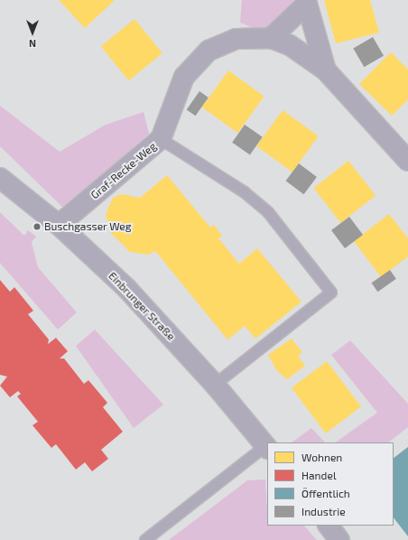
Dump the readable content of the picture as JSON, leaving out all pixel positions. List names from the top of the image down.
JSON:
{
  "streets": {
    "street": ["Graf-Recke-Weg", "Einbrunger Straße"]
  },
  "crossings": [
    ["Graf-Recke-Weg", "Einbrunger Straße"]
  ],
  "places": ["Buschgasser Weg"],
  "legend": [
    "Wohnen",
    "Handel",
    "Öffentlich",
    "Industrie"
  ],
  "north": "bottom"
}
